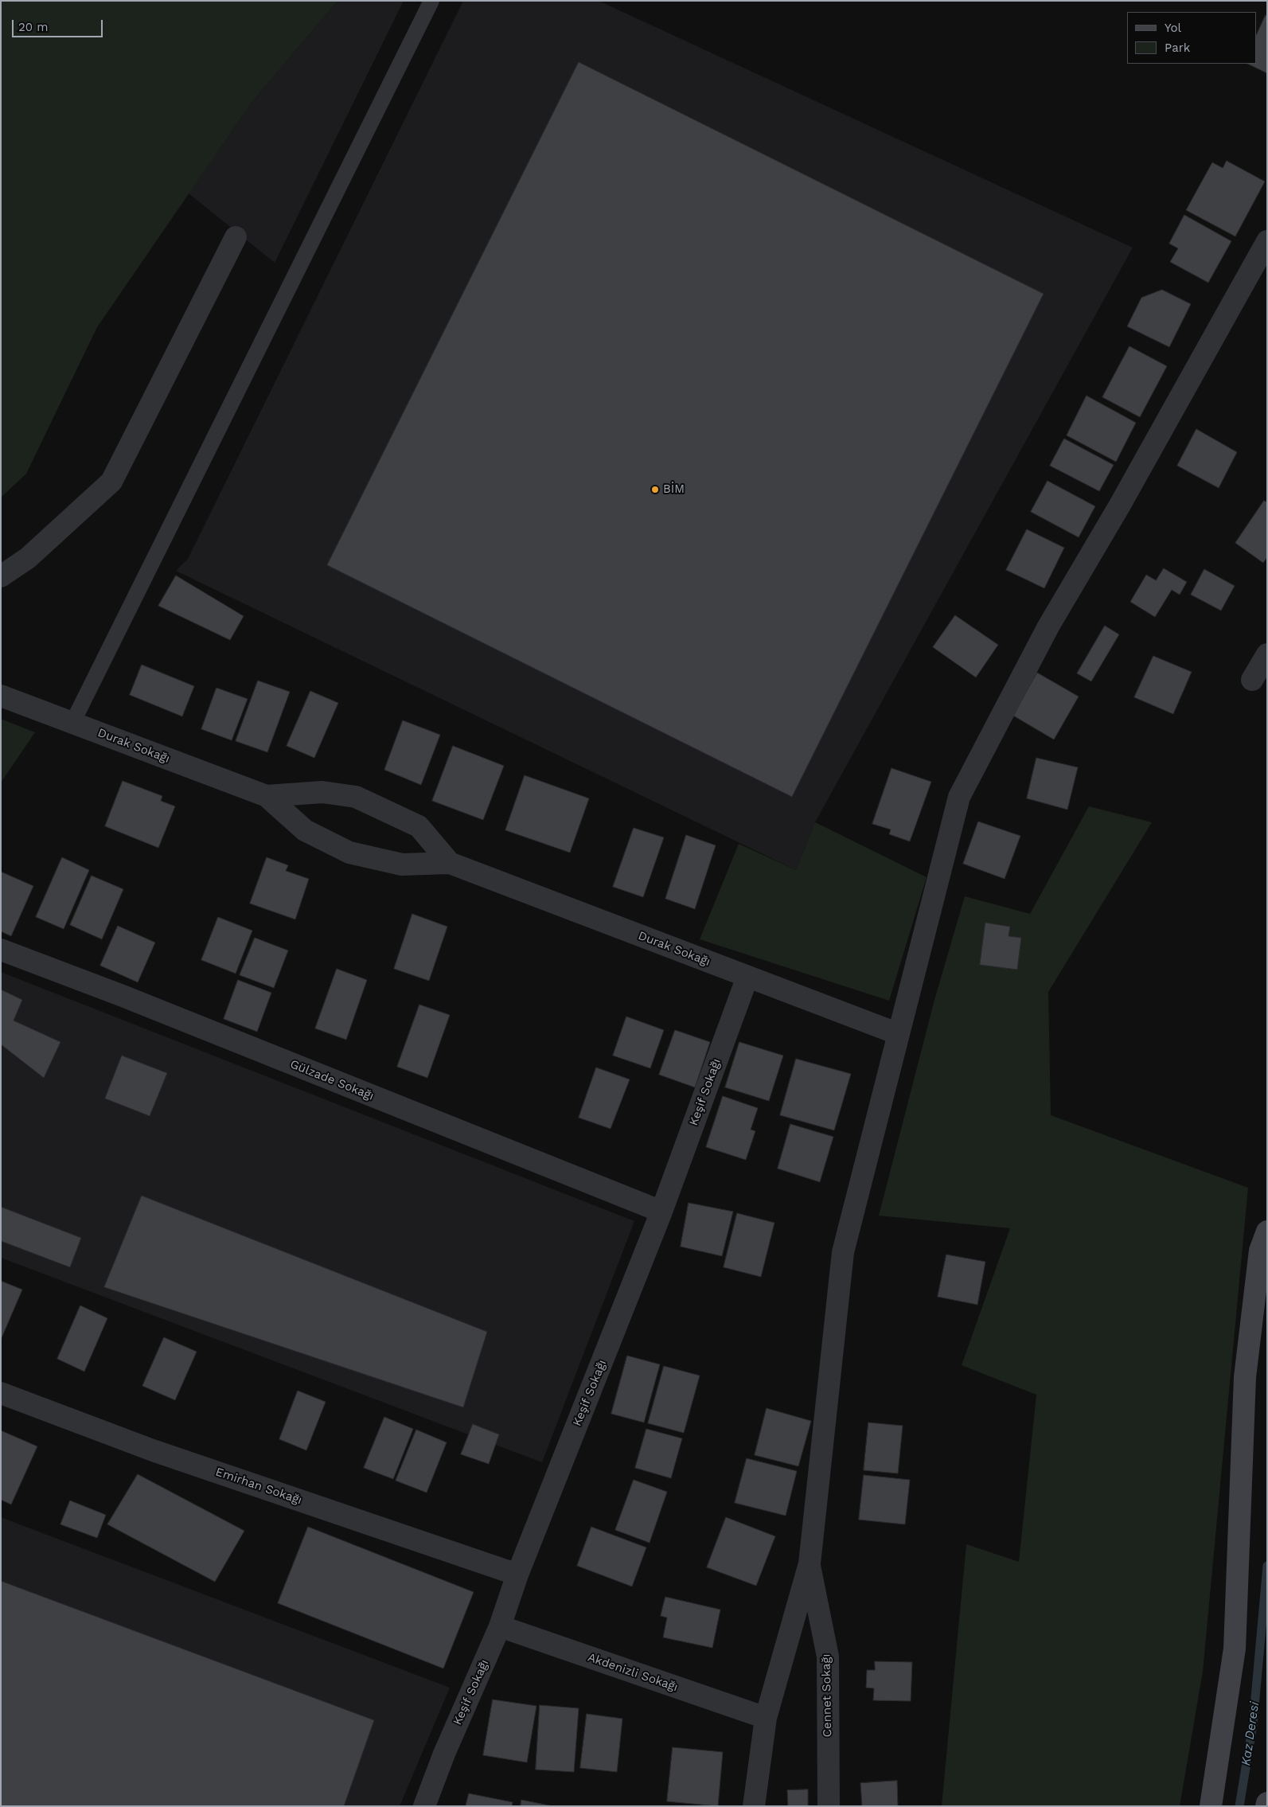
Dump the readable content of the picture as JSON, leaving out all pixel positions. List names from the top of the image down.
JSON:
{
  "streets": {
    "street": [
      "Durak Sokağı",
      "Gülzade Sokağı",
      "Keşif Sokağı",
      "Emirhan Sokağı",
      "Akdenizli Sokağı",
      "Cennet Sokağı"
    ]
  },
  "crossings": [
    ["Durak Sokağı", "Keşif Sokağı"],
    ["Gülzade Sokağı", "Keşif Sokağı"],
    ["Keşif Sokağı", "Emirhan Sokağı"],
    ["Keşif Sokağı", "Akdenizli Sokağı"]
  ],
  "water": ["Kaz Deresi"],
  "places": ["BİM"],
  "legend": ["Yol", "Park"],
  "scale_bar": "20 m"
}
